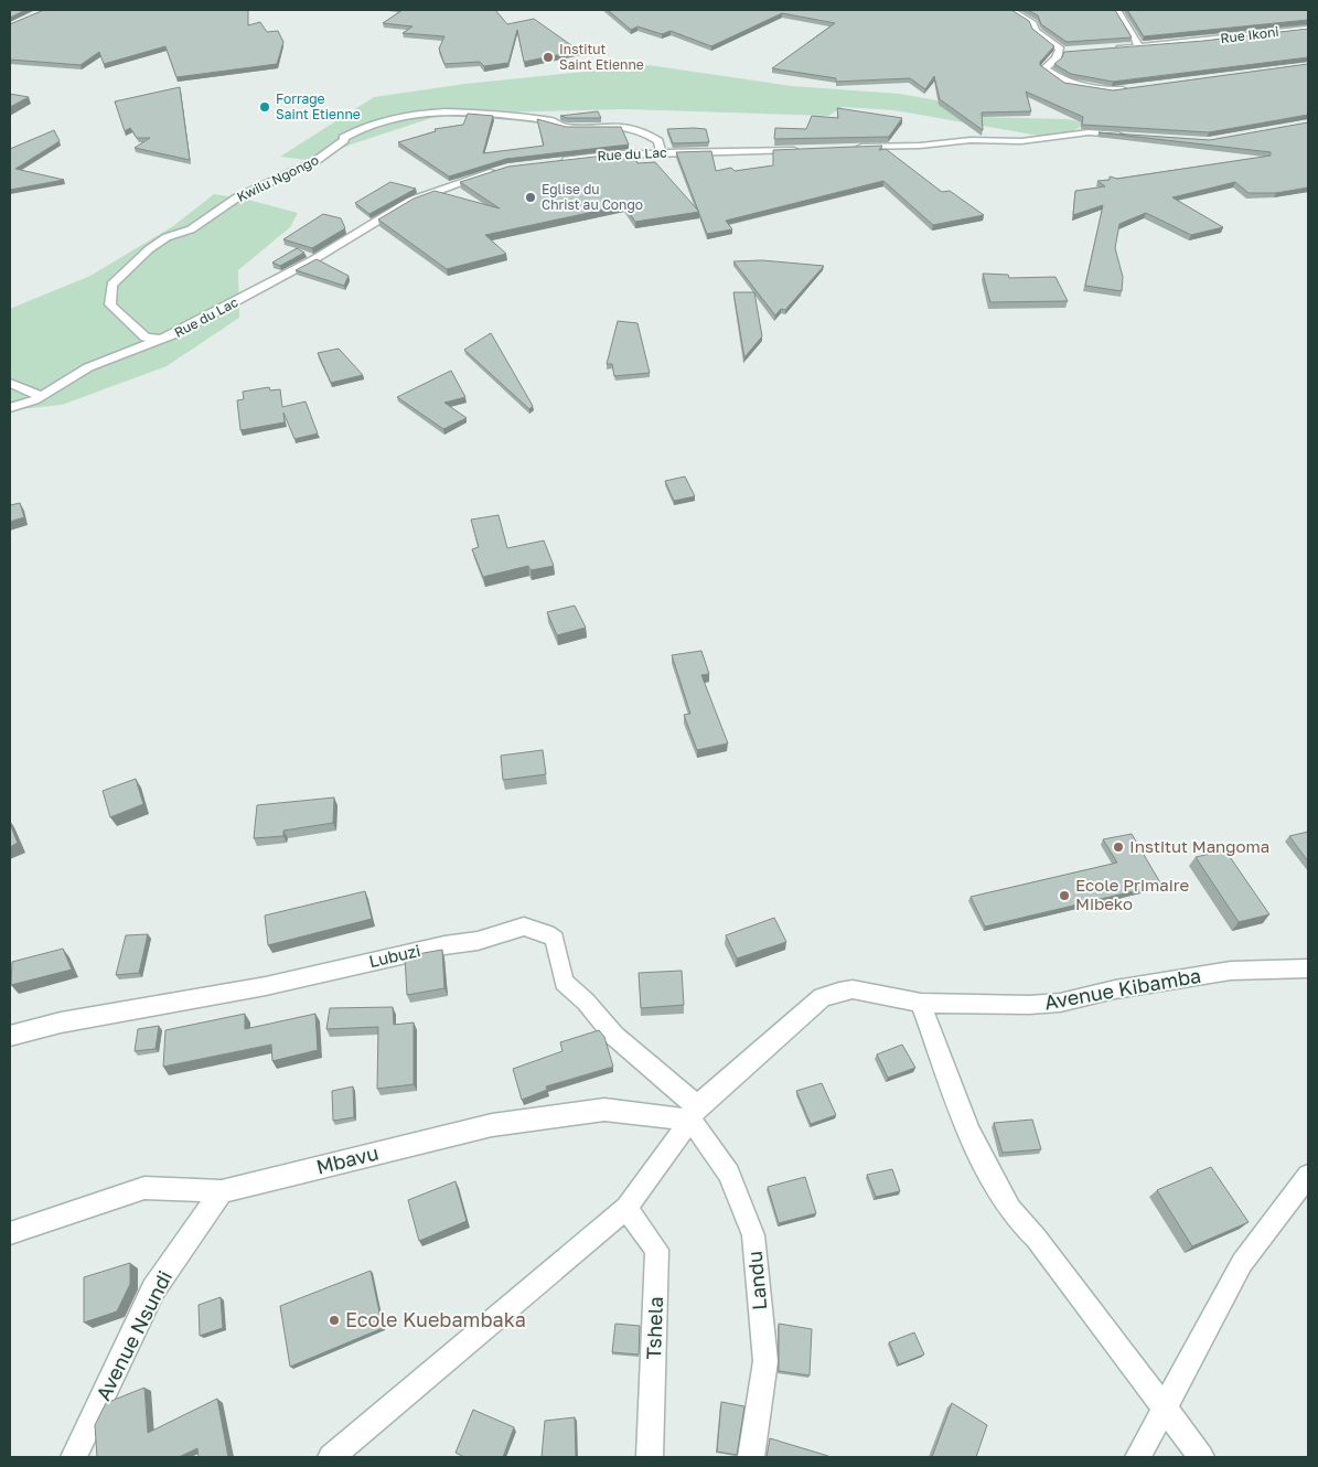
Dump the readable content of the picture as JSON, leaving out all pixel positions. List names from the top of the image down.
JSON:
{
  "streets": {
    "street": [
      "Rue Ikoni",
      "Rue du Lac",
      "Kwilu Ngongo",
      "Lubuzi",
      "Avenue Kibamba",
      "Mbavu",
      "Landu",
      "Tshela",
      "Avenue Nsundi"
    ]
  },
  "crossings": [
    ["Rue du Lac", "Kwilu Ngongo"],
    ["Lubuzi", "Avenue Kibamba"],
    ["Lubuzi", "Mbavu"],
    ["Lubuzi", "Landu"],
    ["Avenue Kibamba", "Mbavu"],
    ["Avenue Kibamba", "Landu"],
    ["Avenue Kibamba", "Tshela"],
    ["Mbavu", "Landu"],
    ["Mbavu", "Avenue Nsundi"]
  ],
  "places": [
    "Institut Saint Etienne",
    "Forrage Saint Etienne",
    "Eglise du Christ au Congo",
    "Institut Mangoma",
    "Ecole Primaire Mibeko",
    "Ecole Kuebambaka"
  ]
}
